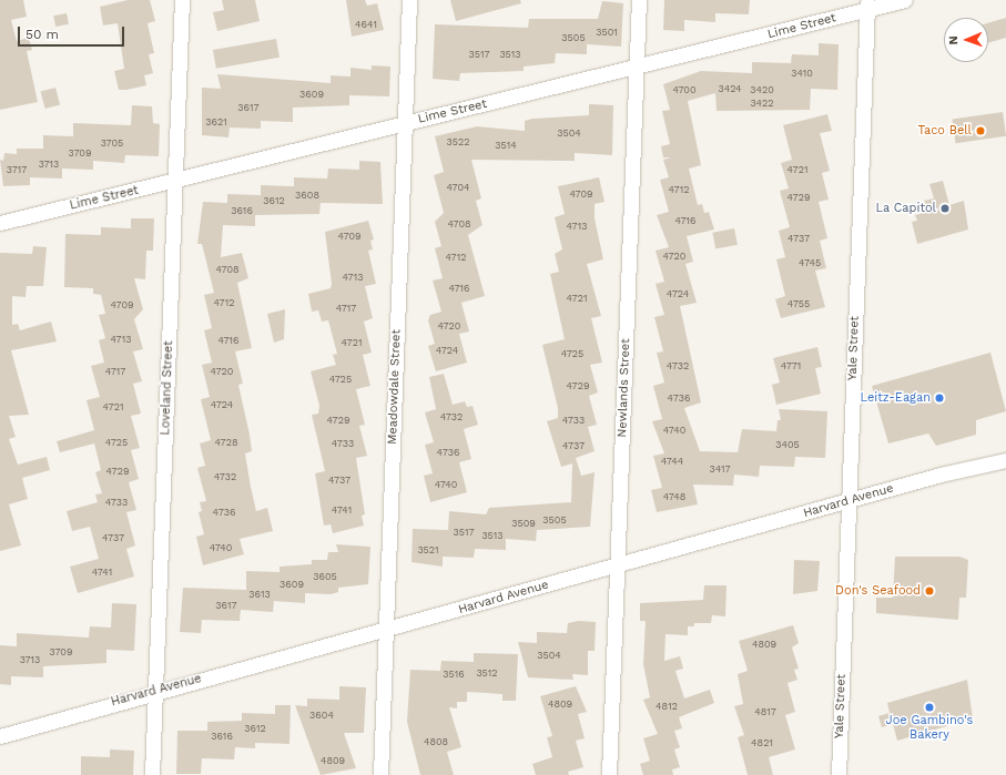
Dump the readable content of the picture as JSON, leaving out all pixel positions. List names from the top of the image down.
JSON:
{
  "streets": {
    "street": [
      "Lime Street",
      "Yale Street",
      "Meadowdale Street",
      "Loveland Street",
      "Newlands Street",
      "Harvard Avenue"
    ]
  },
  "crossings": [
    ["Lime Street", "Yale Street"],
    ["Lime Street", "Meadowdale Street"],
    ["Lime Street", "Loveland Street"],
    ["Lime Street", "Newlands Street"],
    ["Yale Street", "Harvard Avenue"],
    ["Meadowdale Street", "Harvard Avenue"],
    ["Loveland Street", "Harvard Avenue"],
    ["Newlands Street", "Harvard Avenue"]
  ],
  "places": [
    "Taco Bell",
    "La Capitol",
    "Leitz-Eagan",
    "Don's Seafood",
    "Joe Gambino's Bakery"
  ],
  "house_numbers": [
    "4641",
    "3501",
    "3505",
    "3517",
    "3513",
    "3410",
    "3424",
    "4700",
    "3420",
    "3609",
    "3422",
    "3617",
    "3621",
    "3504",
    "3522",
    "3705",
    "3514",
    "3709",
    "3713",
    "3717",
    "4721",
    "4704",
    "4712",
    "4709",
    "3608",
    "4729",
    "3612",
    "3616",
    "4716",
    "4708",
    "4713",
    "4709",
    "4737",
    "4720",
    "4712",
    "4745",
    "4708",
    "4713",
    "4716",
    "4724",
    "4721",
    "4712",
    "4755",
    "4709",
    "4717",
    "4720",
    "4713",
    "4716",
    "4721",
    "4724",
    "4725",
    "4732",
    "4771",
    "4717",
    "4720",
    "4725",
    "4729",
    "4736",
    "4724",
    "4721",
    "4732",
    "4729",
    "4733",
    "4740",
    "4725",
    "4728",
    "4733",
    "3405",
    "4737",
    "4736",
    "4744",
    "3417",
    "4729",
    "4732",
    "4737",
    "4740",
    "4748",
    "4733",
    "4741",
    "4736",
    "3505",
    "3509",
    "3517",
    "3513",
    "4737",
    "4740",
    "3521",
    "4741",
    "3605",
    "3609",
    "3613",
    "3617",
    "4809",
    "3709",
    "3504",
    "3713",
    "3512",
    "3516",
    "4809",
    "4812",
    "4817",
    "3604",
    "3612",
    "3616",
    "4808",
    "4821",
    "4809"
  ],
  "scale_bar": "50 m",
  "north": "left"
}
